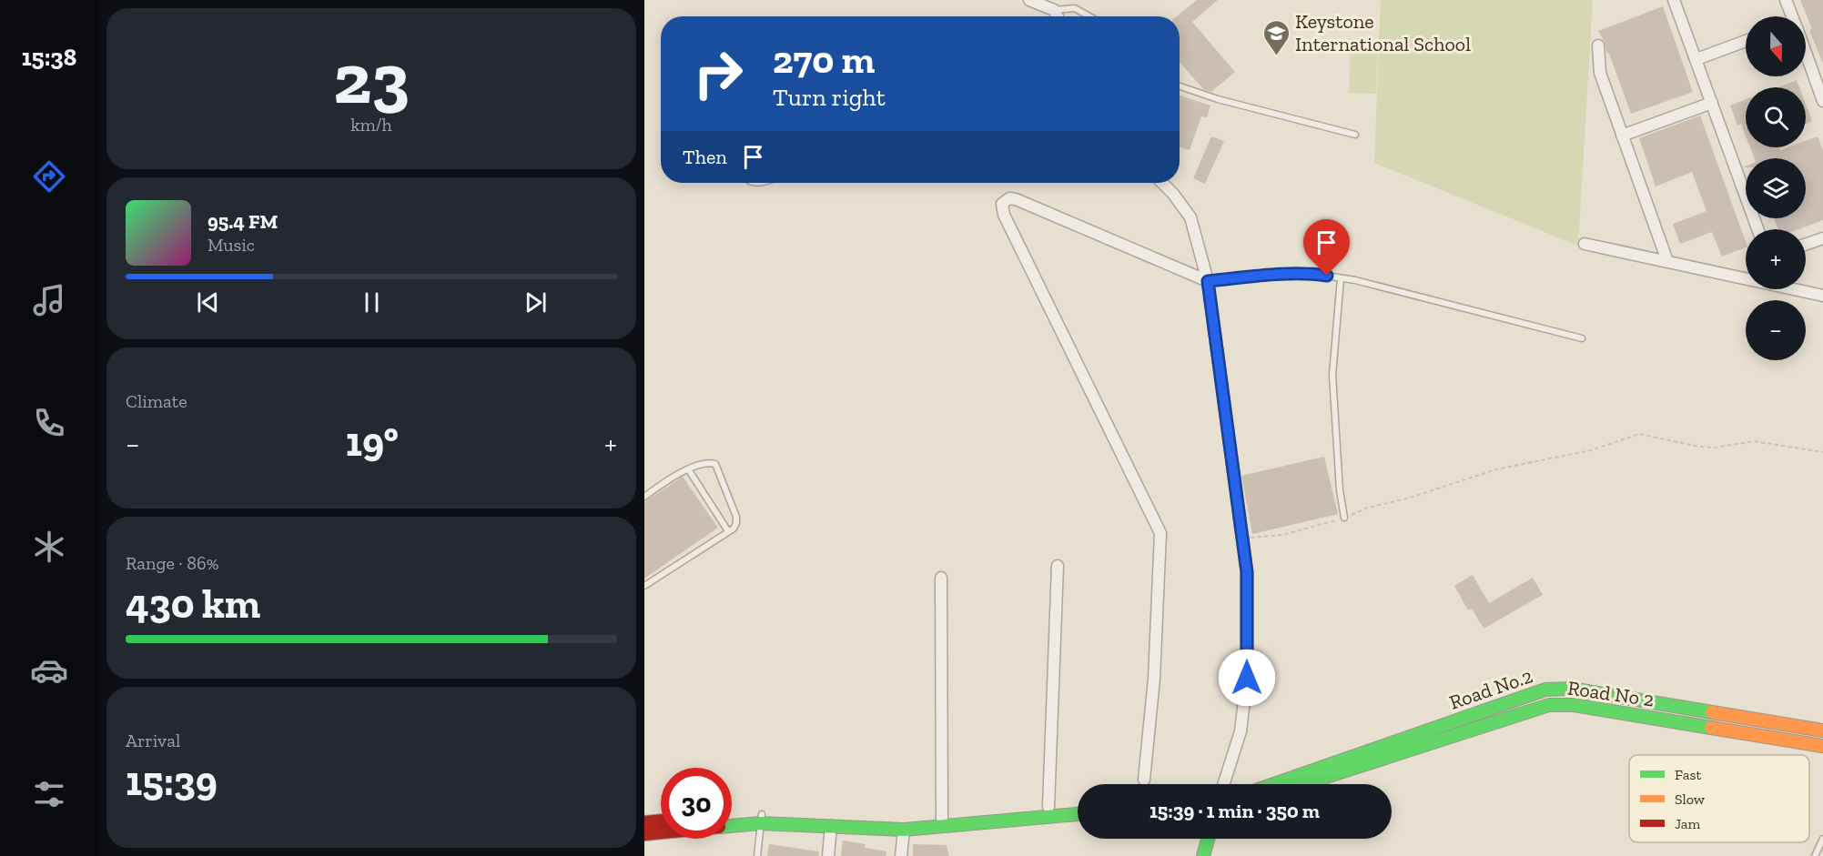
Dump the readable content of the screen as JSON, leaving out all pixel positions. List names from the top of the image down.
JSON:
{
  "streets": {
    "street": ["Road No.2", "Road No 2"]
  },
  "places": {
    "school or university": ["Keystone International School"]
  },
  "legend": ["Fast", "Slow", "Jam"],
  "north": "bottom",
  "page": {
    "tabs": "15:38",
    "tile": [
      ["23", "km/h"],
      "Climate",
      ["Range · 86%", "430 km"],
      ["Arrival", "15:39"]
    ],
    "map_buttons": ["+", "−"],
    "turn": ["270 m", "Turn right"],
    "then": "Then",
    "song": ["95.4 FM", "Music"],
    "heat": ["−", "19°", "+"],
    "limit": "30",
    "trip": "15:39 · 1 min · 350 m"
  }
}
